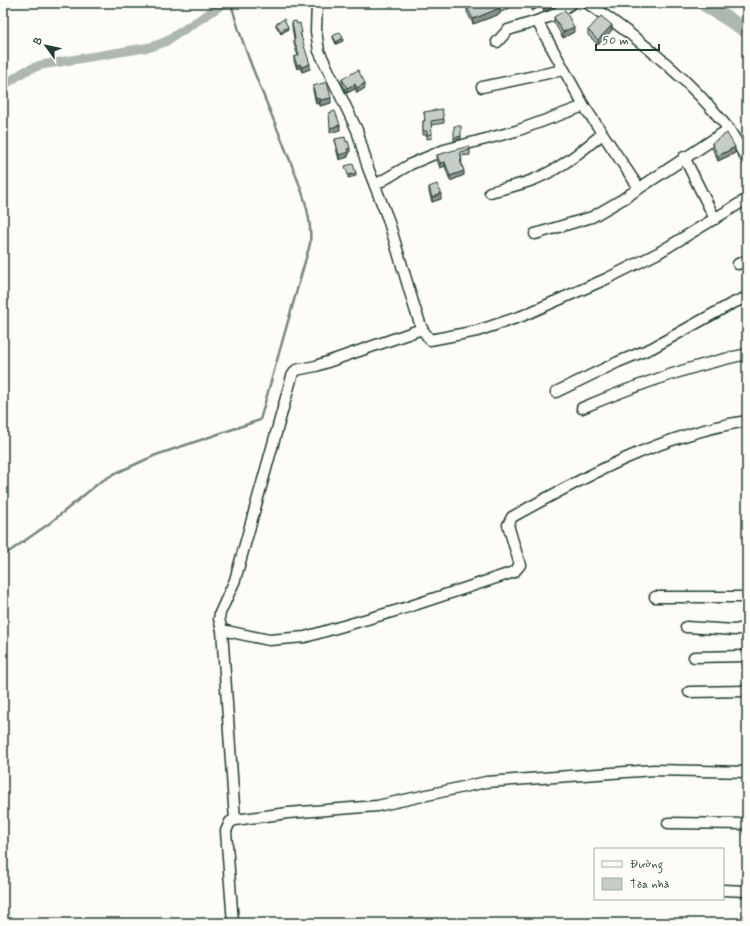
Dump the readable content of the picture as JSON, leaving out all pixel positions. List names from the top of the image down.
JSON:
{
  "legend": ["Đường", "Tòa nhà"],
  "scale_bar": "50 m",
  "north": "top left"
}
